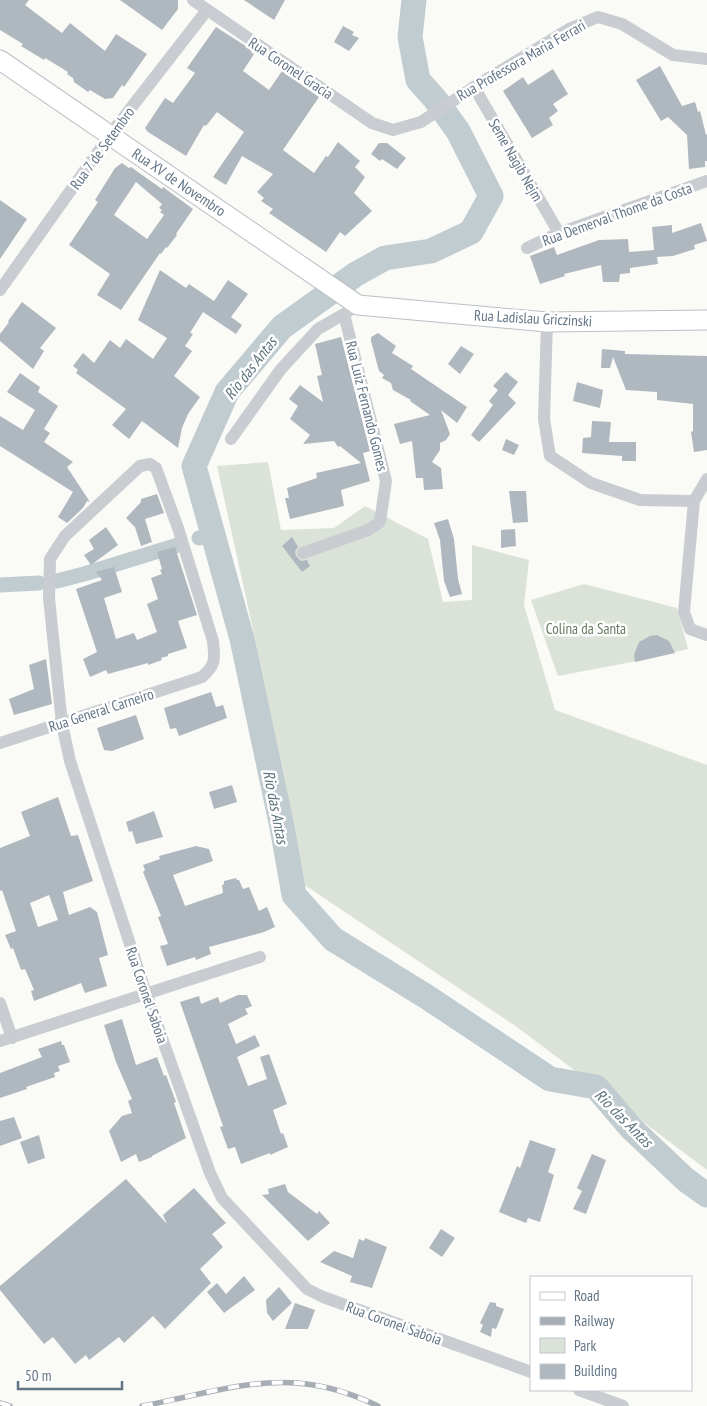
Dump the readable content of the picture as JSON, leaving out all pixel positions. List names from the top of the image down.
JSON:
{
  "streets": {
    "main road": ["Rua XV de Novembro", "Rua Ladislau Griczinski"],
    "street": [
      "Rua Professora Maria Ferrari",
      "Rua Coronel Gracia",
      "Rua 7 de Setembro",
      "Seme Nagib Nejm",
      "Rua Demerval Thome da Costa",
      "Rua Luiz Fernando Gomes",
      "Rua General Carneiro",
      "Rua Coronel Saboia"
    ]
  },
  "crossings": [
    ["Rua Professora Maria Ferrari", "Rua Coronel Gracia"],
    ["Rua Professora Maria Ferrari", "Seme Nagib Nejm"],
    ["Rua Coronel Gracia", "Rua 7 de Setembro"],
    ["Rua 7 de Setembro", "Rua XV de Novembro"],
    ["Seme Nagib Nejm", "Rua Demerval Thome da Costa"],
    ["Rua XV de Novembro", "Rua Ladislau Griczinski"],
    ["Rua XV de Novembro", "Rua Luiz Fernando Gomes"],
    ["Rua Ladislau Griczinski", "Rua Luiz Fernando Gomes"],
    ["Rua General Carneiro", "Rua Coronel Saboia"]
  ],
  "water": ["Rio das Antas"],
  "parks": ["Colina da Santa"],
  "legend": [
    "Road",
    "Railway",
    "Park",
    "Building"
  ],
  "scale_bar": "50 m"
}
